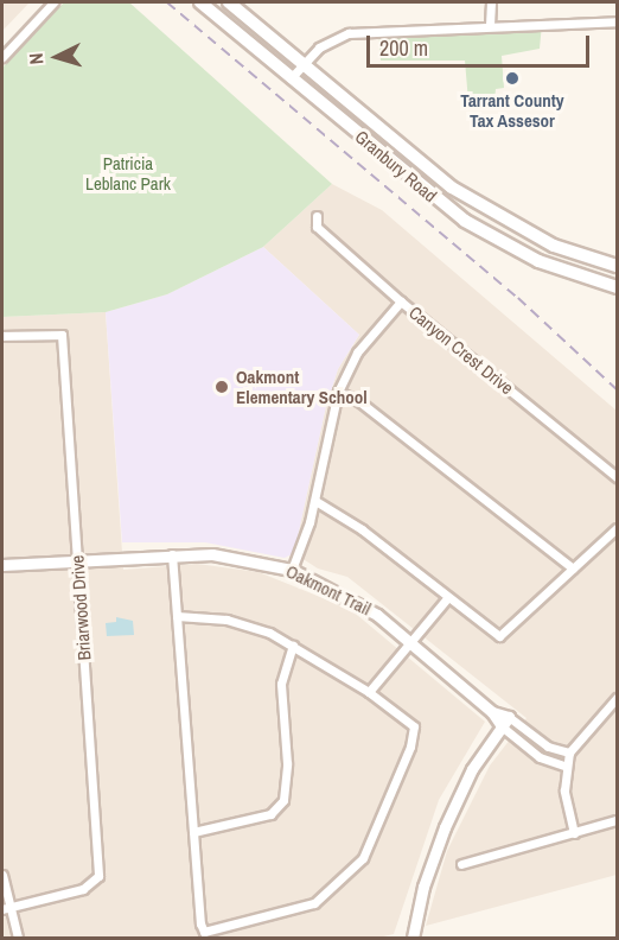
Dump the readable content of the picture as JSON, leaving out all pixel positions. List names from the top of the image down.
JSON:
{
  "streets": {
    "main road": ["Granbury Road"],
    "street": ["Canyon Crest Drive", "Oakmont Trail", "Briarwood Drive"]
  },
  "crossings": [
    ["Oakmont Trail", "Briarwood Drive"]
  ],
  "parks": ["Patricia Leblanc Park"],
  "places": ["Tarrant County Tax Assesor", "Oakmont Elementary School"],
  "scale_bar": "200 m",
  "north": "left"
}
